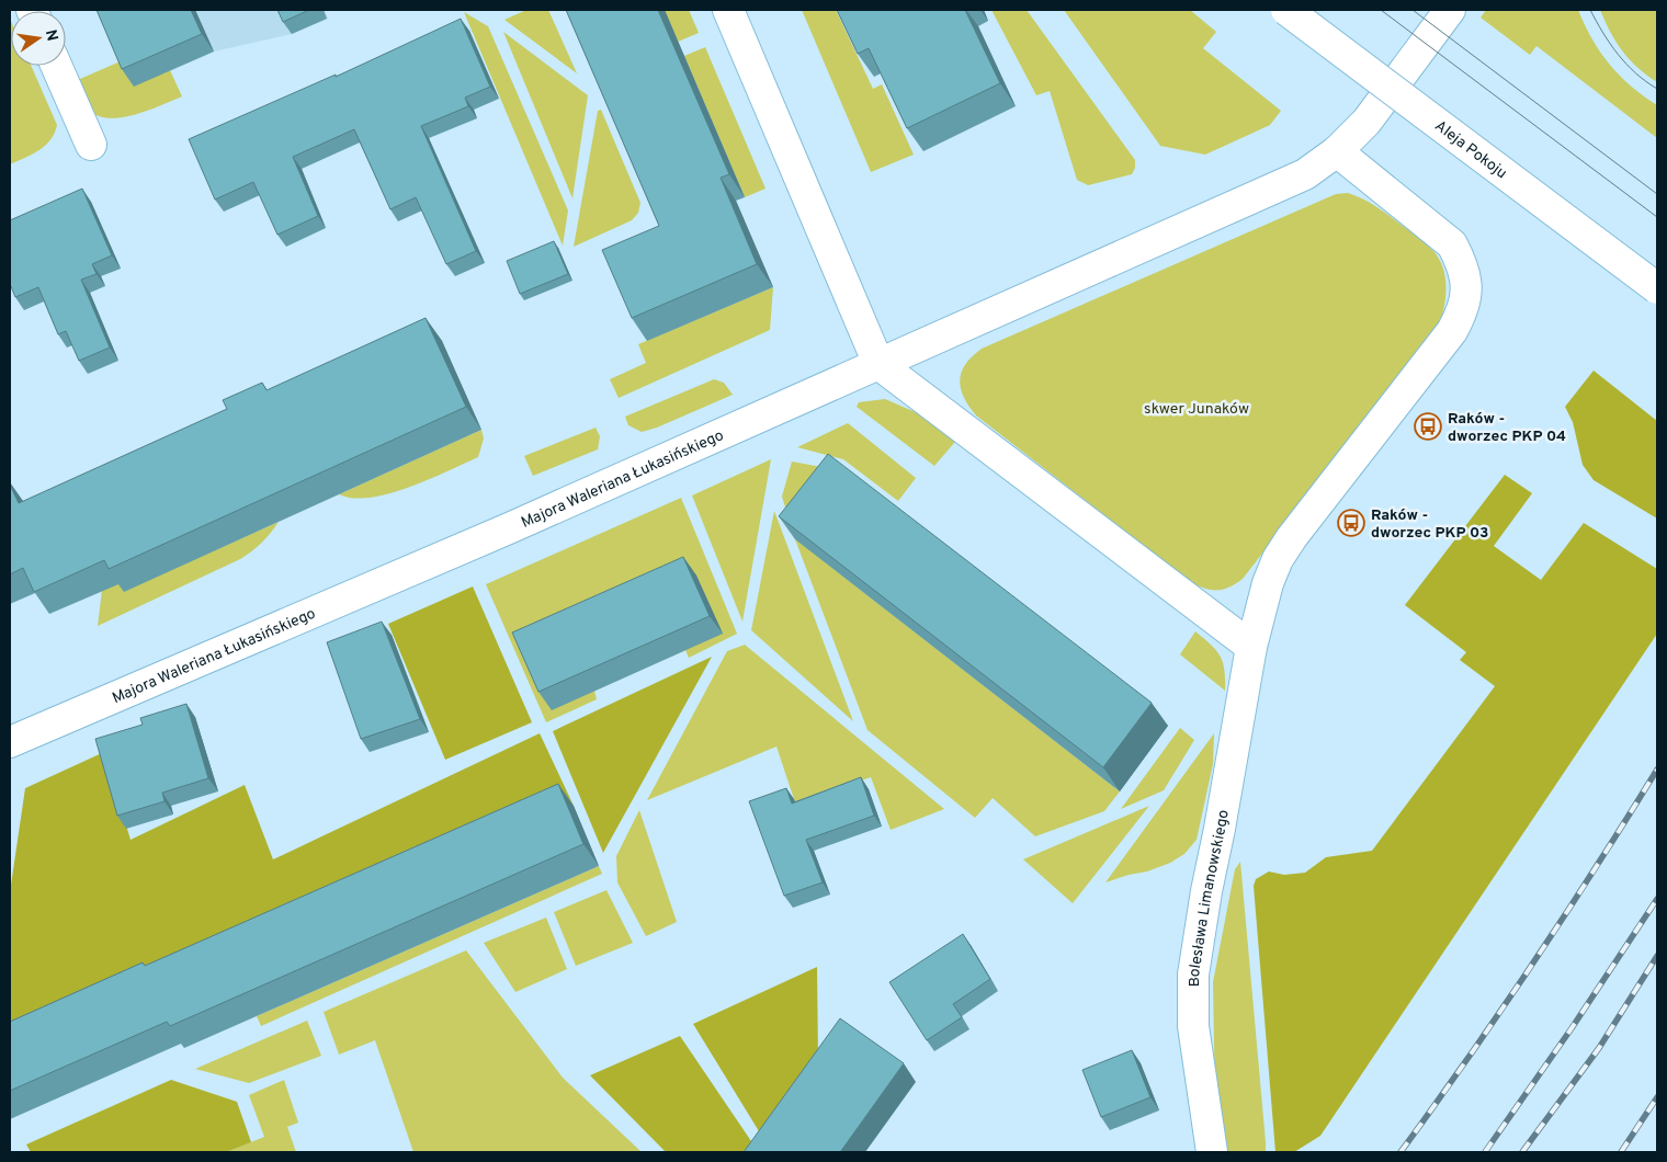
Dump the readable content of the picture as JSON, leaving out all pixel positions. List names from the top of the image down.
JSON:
{
  "streets": {
    "street": ["Aleja Pokoju", "Majora Waleriana Łukasińskiego", "Bolesława Limanowskiego"]
  },
  "parks": ["skwer Junaków"],
  "places": {
    "bus stop": ["Raków - dworzec PKP 04", "Raków - dworzec PKP 03"]
  },
  "north": "right"
}
